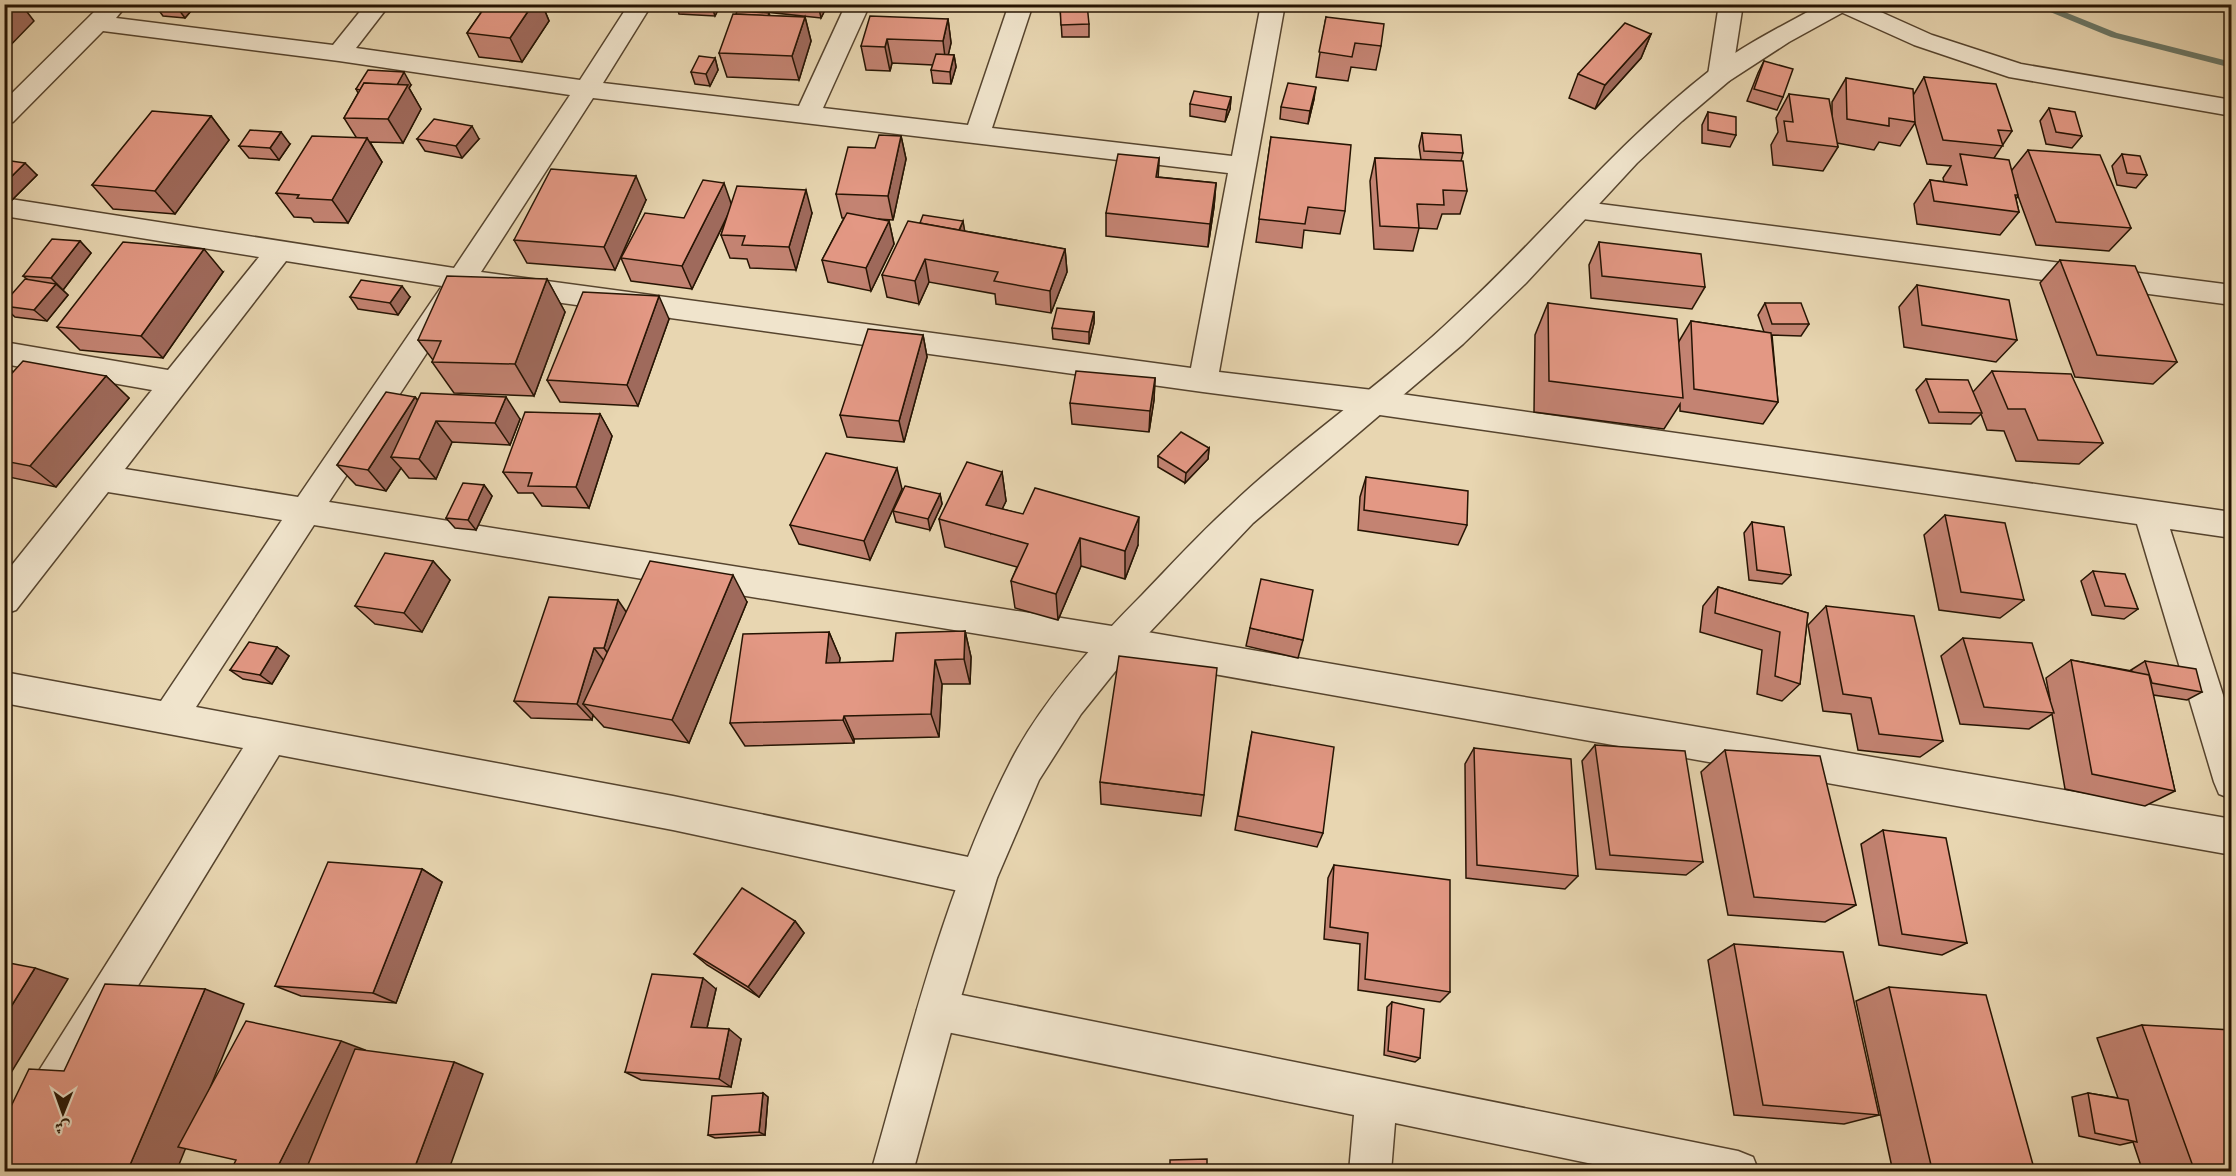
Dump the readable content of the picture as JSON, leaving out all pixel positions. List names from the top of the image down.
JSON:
{
  "north": "bottom"
}
